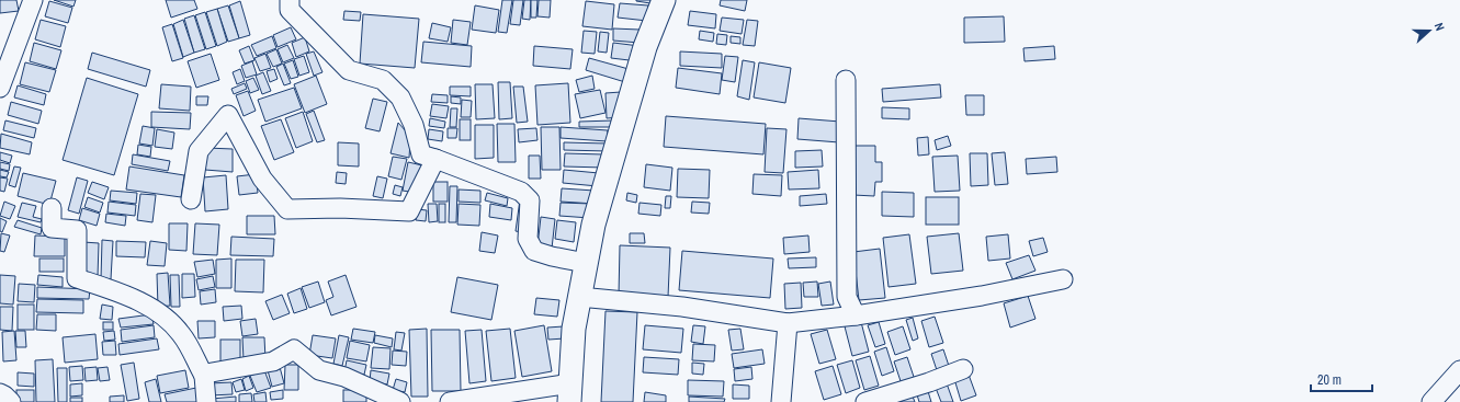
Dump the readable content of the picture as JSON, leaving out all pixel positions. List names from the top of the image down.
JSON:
{
  "scale_bar": "20 m",
  "north": "right"
}
